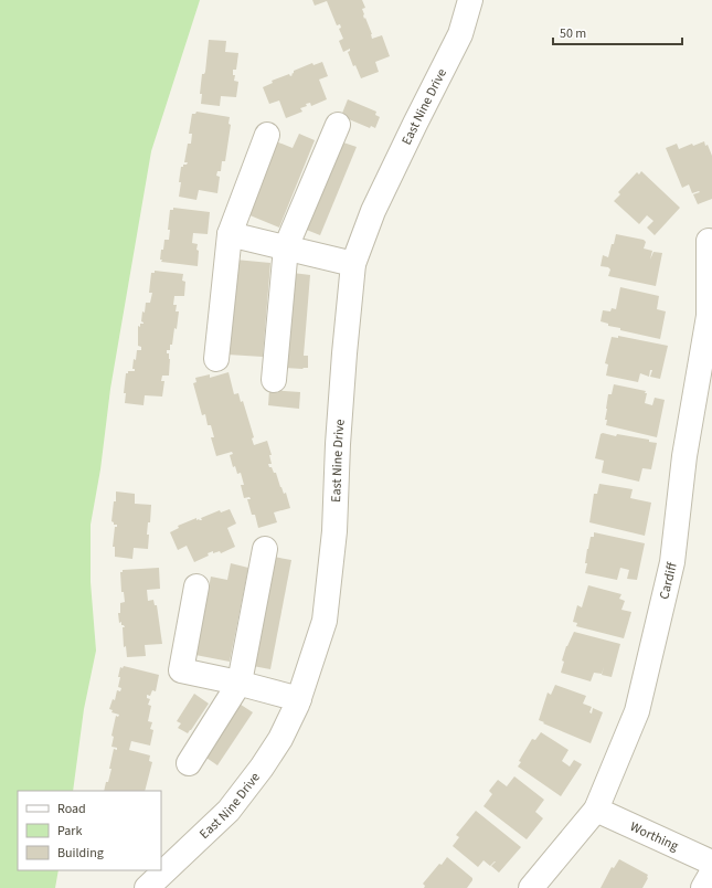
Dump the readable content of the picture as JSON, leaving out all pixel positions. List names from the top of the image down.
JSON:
{
  "streets": {
    "street": ["East Nine Drive", "Cardiff", "Worthing"]
  },
  "crossings": [
    ["Cardiff", "Worthing"]
  ],
  "legend": ["Road", "Park", "Building"],
  "scale_bar": "50 m"
}
